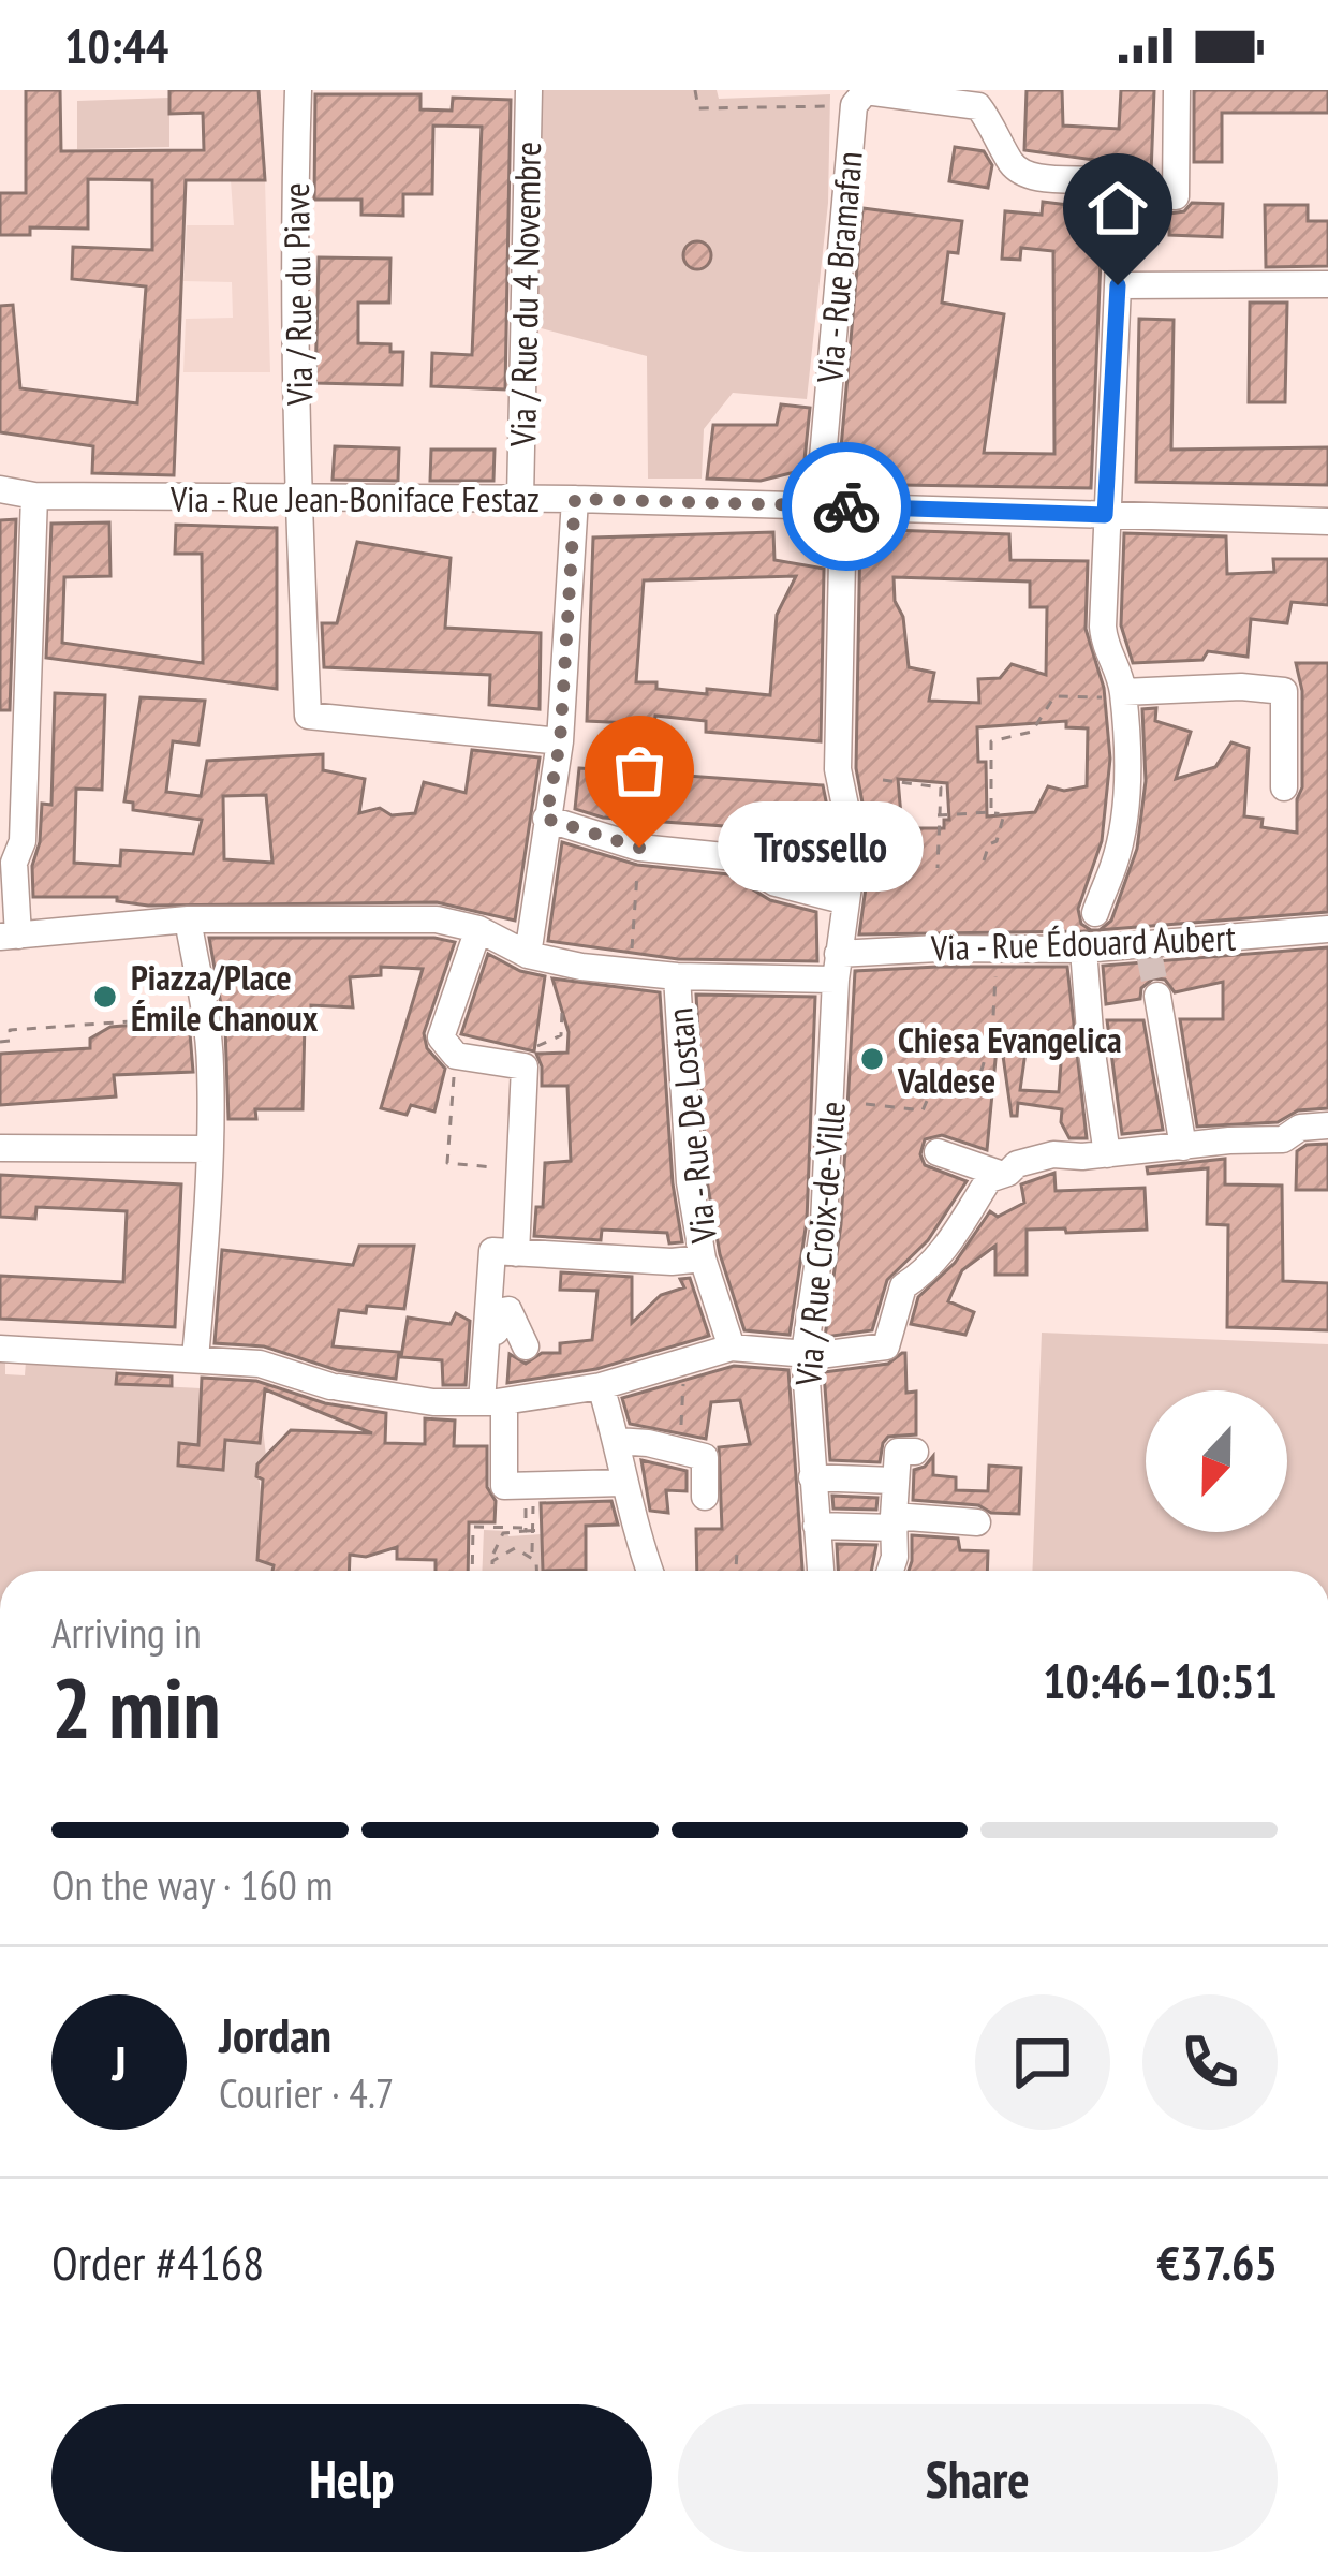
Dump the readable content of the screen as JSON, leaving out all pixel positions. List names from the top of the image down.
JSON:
{
  "streets": {
    "street": [
      "Via - Rue Bramafan",
      "Via / Rue du Piave",
      "Via / Rue du 4 Novembre",
      "Via - Rue Jean-Boniface Festaz",
      "Via - Rue Édouard Aubert",
      "Via - Rue De Lostan",
      "Via / Rue Croix-de-Ville"
    ]
  },
  "crossings": [
    ["Via - Rue Bramafan", "Via - Rue Jean-Boniface Festaz"],
    ["Via - Rue Bramafan", "Via / Rue Croix-de-Ville"],
    ["Via / Rue du Piave", "Via - Rue Jean-Boniface Festaz"],
    ["Via / Rue du 4 Novembre", "Via - Rue Jean-Boniface Festaz"],
    ["Via - Rue Édouard Aubert", "Via - Rue De Lostan"],
    ["Via - Rue Édouard Aubert", "Via / Rue Croix-de-Ville"]
  ],
  "places": ["Trossello", "Piazza/Place Émile Chanoux", "Chiesa Evangelica Valdese"],
  "north": "bottom",
  "page": {
    "status": "10:44",
    "bubble": "Trossello",
    "heading": ["2 min", "Arriving in", "10:46–10:51"],
    "panel": [
      "Jordan",
      "Courier · 4.7",
      "Order #4168",
      "€37.65"
    ],
    "bar": "On the way · 160 m",
    "round": "J",
    "buttons": ["Help", "Share"]
  }
}
